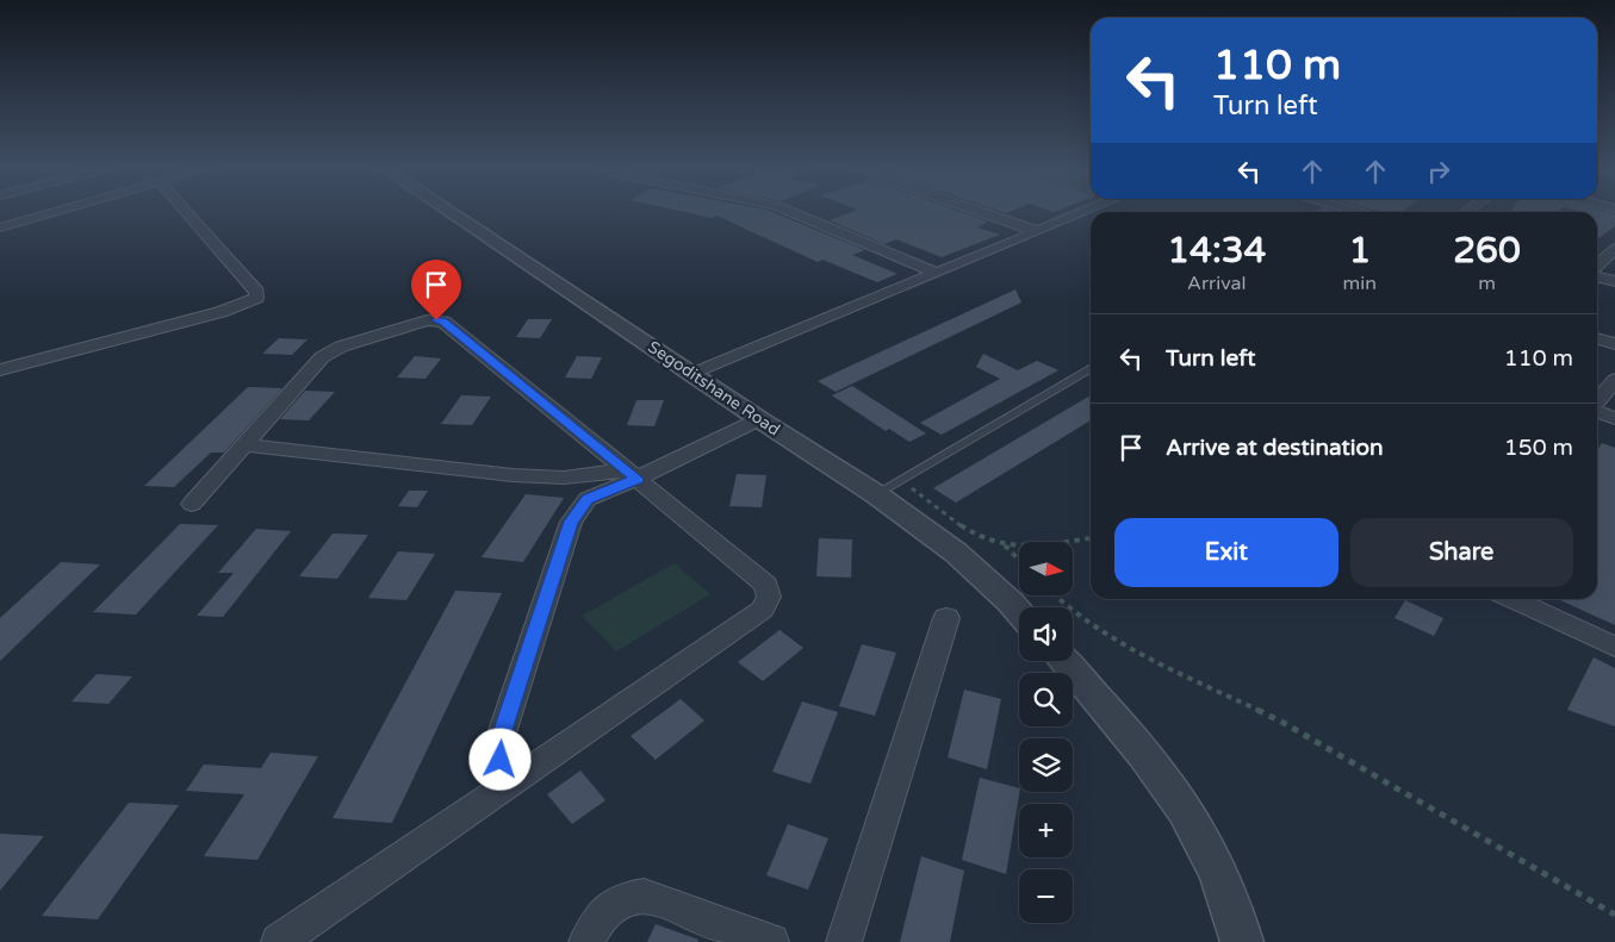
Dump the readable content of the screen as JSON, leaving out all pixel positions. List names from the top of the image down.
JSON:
{
  "streets": {
    "street": ["Segoditshane Road"]
  },
  "north": "right",
  "page": {
    "turn": ["110 m", "Turn left"],
    "eta": [
      "14:34",
      "Arrival",
      "1",
      "min",
      "260",
      "m"
    ],
    "list": [
      {
        "name": "Turn left",
        "value": "110 m"
      },
      {
        "name": "Arrive at destination",
        "value": "150 m"
      }
    ],
    "buttons": ["Exit", "Share"],
    "map_buttons": ["+", "−"]
  }
}
